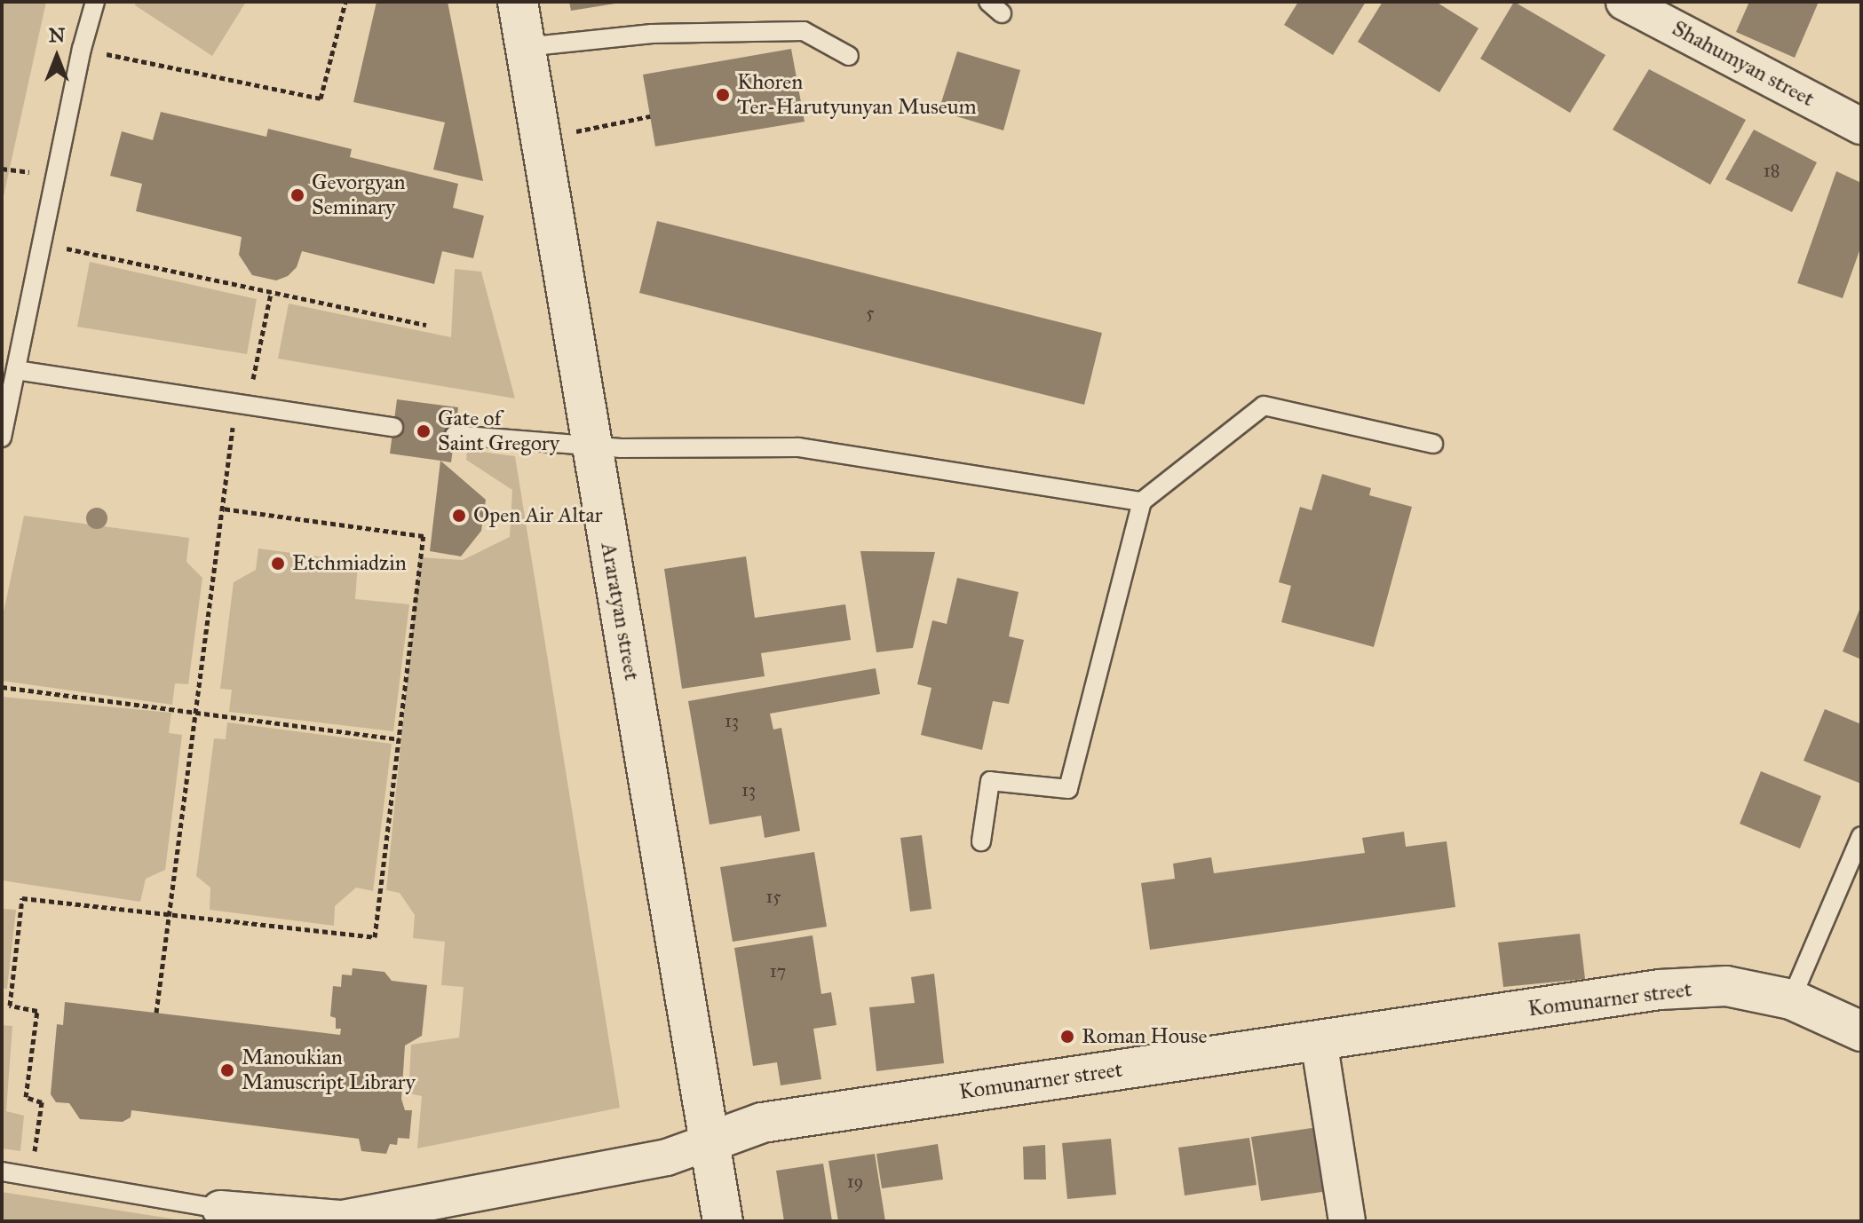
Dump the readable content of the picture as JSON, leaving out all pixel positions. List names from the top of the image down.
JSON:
{
  "streets": {
    "main road": ["Araratyan street", "Komunarner street"],
    "street": ["Shahumyan street"]
  },
  "crossings": [
    ["Araratyan street", "Komunarner street"]
  ],
  "places": [
    "Khoren Ter-Harutyunyan Museum",
    "Gevorgyan Seminary",
    "Gate of Saint Gregory",
    "Open Air Altar",
    "Etchmiadzin",
    "Roman House",
    "Manoukian Manuscript Library"
  ],
  "house_numbers": [
    "18",
    "5",
    "13",
    "13",
    "15",
    "17",
    "19"
  ],
  "north": "top"
}
